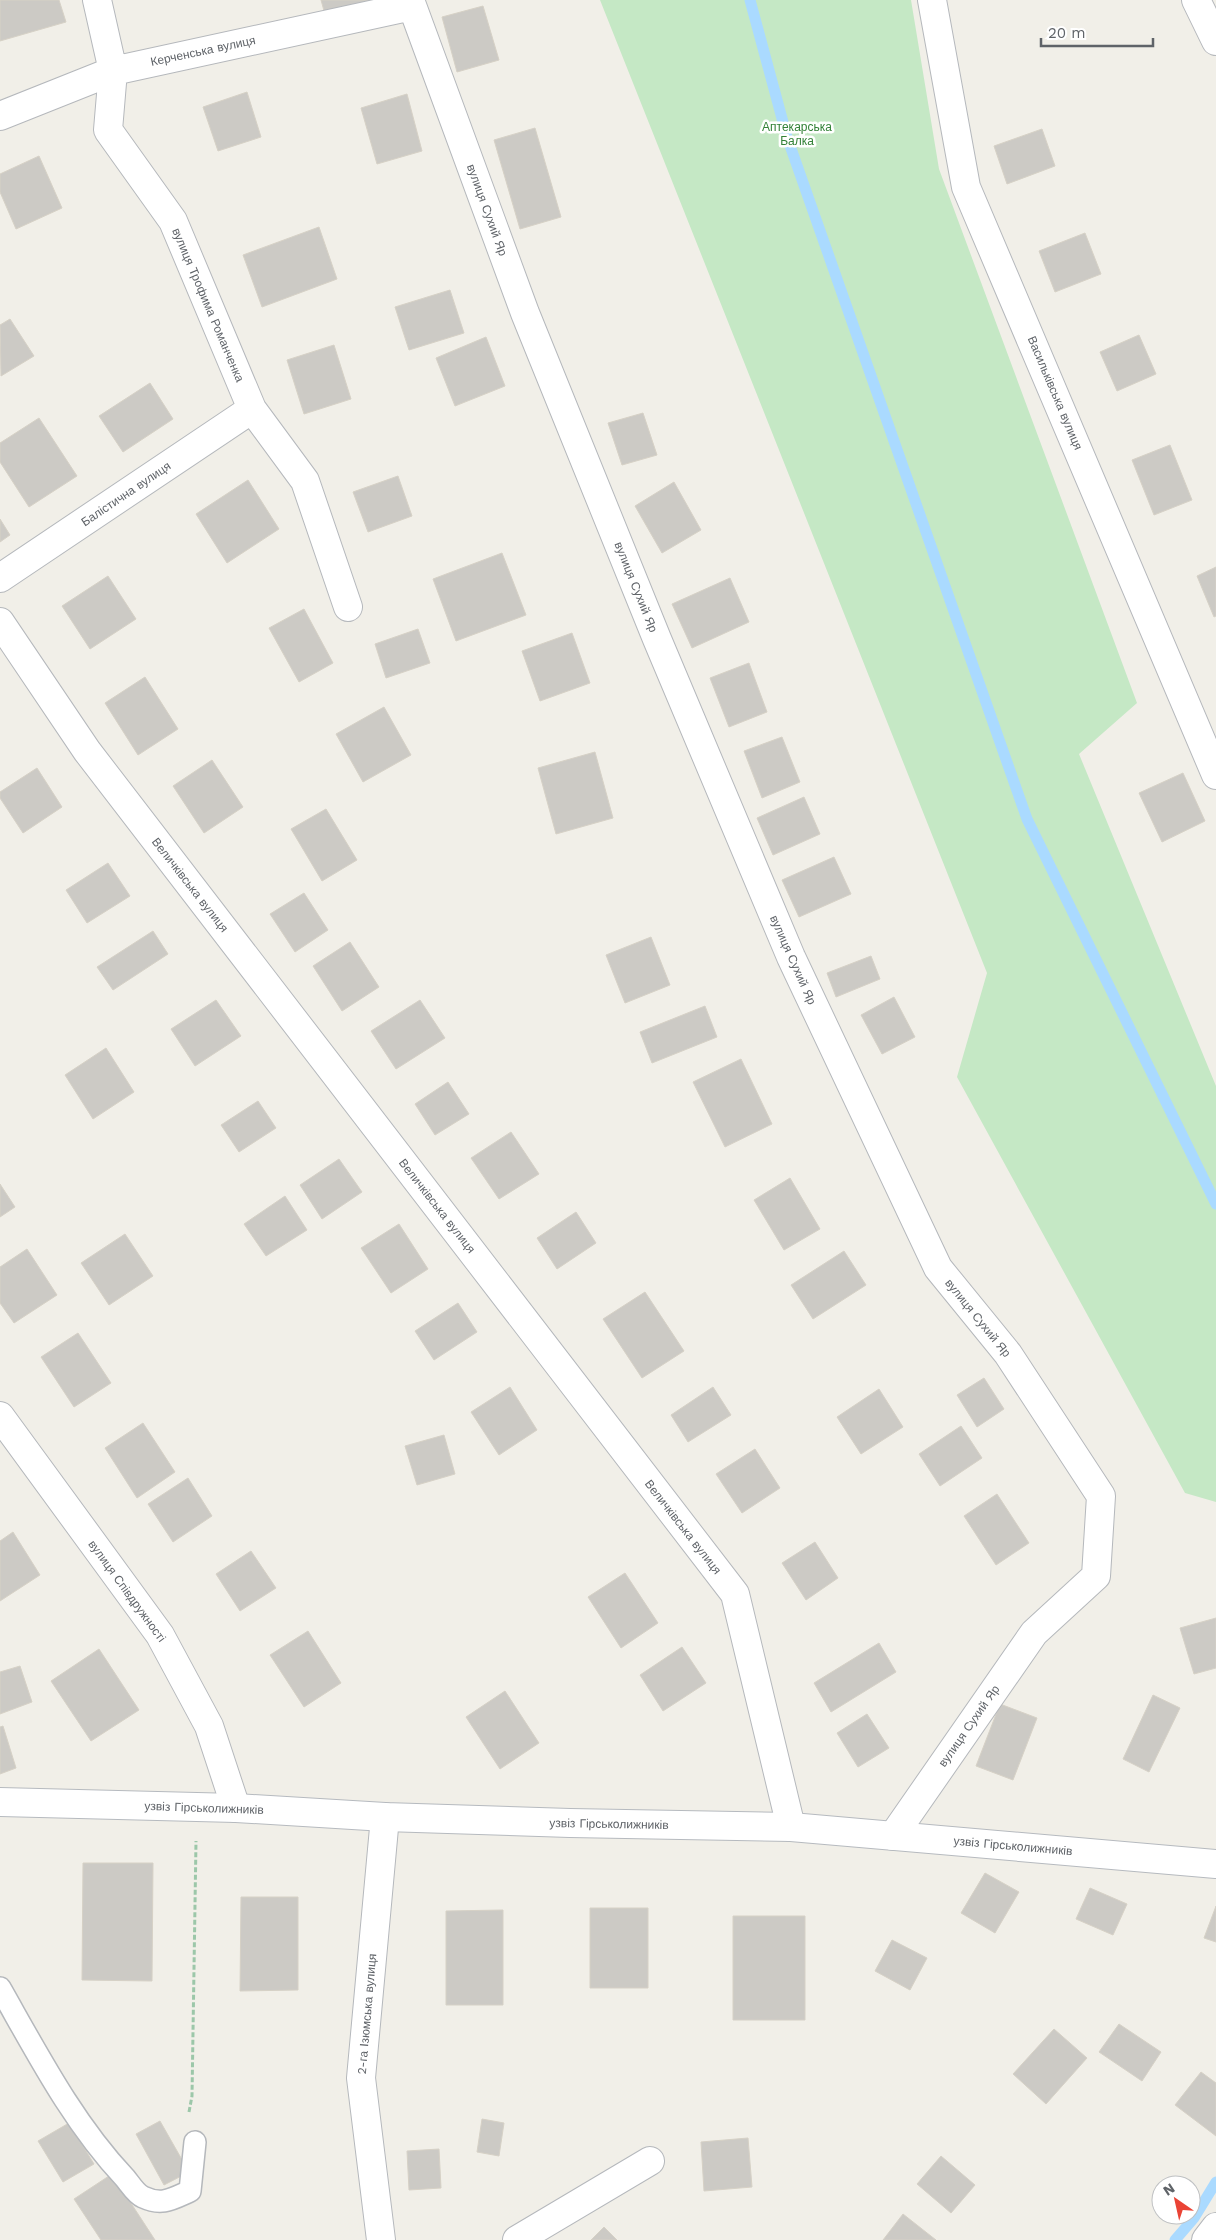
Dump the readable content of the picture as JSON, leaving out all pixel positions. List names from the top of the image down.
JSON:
{
  "streets": {
    "street": [
      "Керченська вулиця",
      "вулиця Сухий Яр",
      "вулиця Трофима Романченка",
      "Васильківська вулиця",
      "Балістична вулиця",
      "Величківська вулиця",
      "вулиця Співдружності",
      "узвіз Гірськолижників",
      "2-га Ізюмська вулиця"
    ]
  },
  "crossings": [
    ["Керченська вулиця", "вулиця Сухий Яр"],
    ["Керченська вулиця", "вулиця Трофима Романченка"],
    ["вулиця Сухий Яр", "узвіз Гірськолижників"],
    ["вулиця Трофима Романченка", "Балістична вулиця"],
    ["Величківська вулиця", "узвіз Гірськолижників"],
    ["вулиця Співдружності", "узвіз Гірськолижників"],
    ["узвіз Гірськолижників", "2-га Ізюмська вулиця"]
  ],
  "parks": ["Аптекарська Балка"],
  "scale_bar": "20 m",
  "north": "top left"
}
